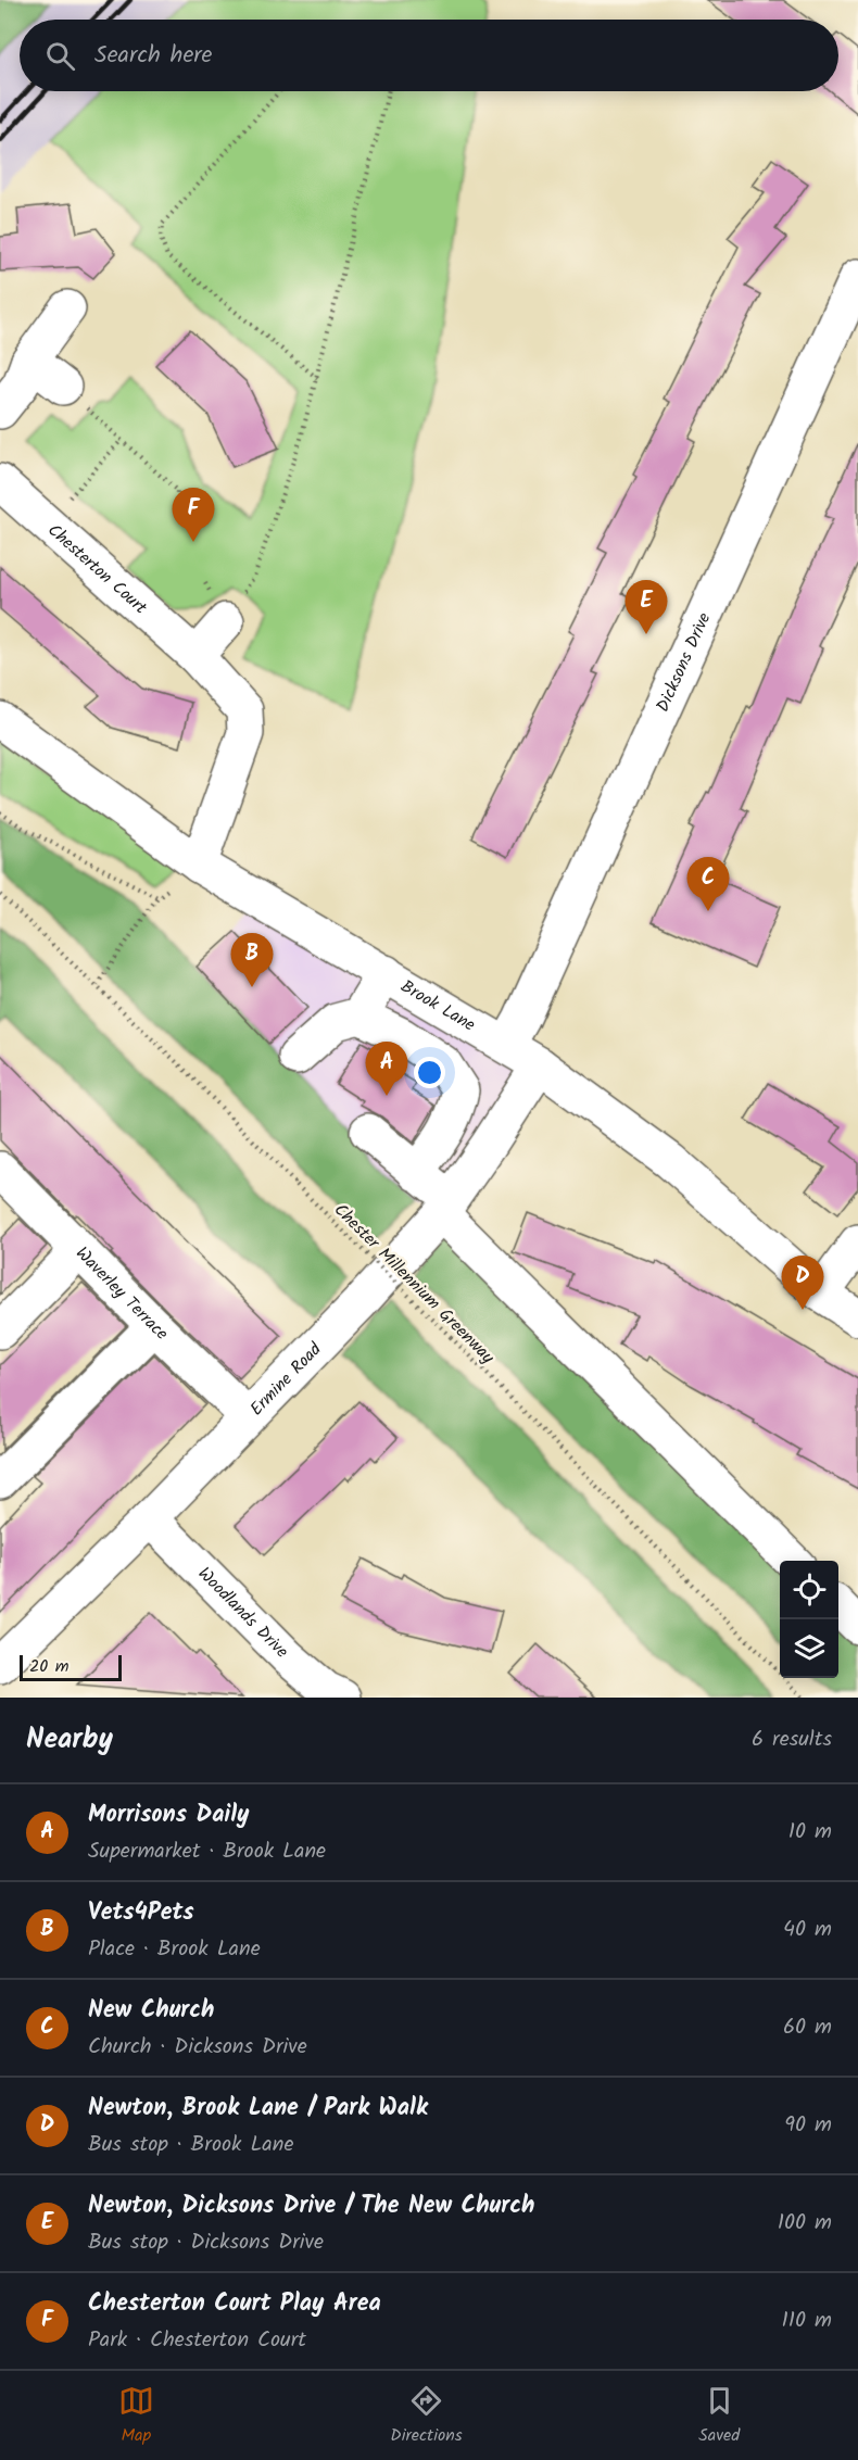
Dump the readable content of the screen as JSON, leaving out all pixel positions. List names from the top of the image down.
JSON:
{
  "streets": {
    "street": [
      "Chesterton Court",
      "Dicksons Drive",
      "Brook Lane",
      "Waverley Terrace",
      "Ermine Road",
      "Woodlands Drive"
    ],
    "path": ["Chester Millennium Greenway"]
  },
  "crossings": [
    ["Chesterton Court", "Brook Lane"],
    ["Dicksons Drive", "Brook Lane"],
    ["Brook Lane", "Ermine Road"],
    ["Waverley Terrace", "Ermine Road"],
    ["Ermine Road", "Woodlands Drive"]
  ],
  "scale_bar": "20 m",
  "page": {
    "search": "Search here",
    "pins": [
      "F",
      "E",
      "C",
      "B",
      "A",
      "D"
    ],
    "scale": "20 m",
    "heading": ["Nearby", "6 results"],
    "list": [
      {
        "mark": "A",
        "name": "Morrisons Daily",
        "note": "Supermarket · Brook Lane",
        "value": "10 m"
      },
      {
        "mark": "B",
        "name": "Vets4Pets",
        "note": "Place · Brook Lane",
        "value": "40 m"
      },
      {
        "mark": "C",
        "name": "New Church",
        "note": "Church · Dicksons Drive",
        "value": "60 m"
      },
      {
        "mark": "D",
        "name": "Newton, Brook Lane / Park Walk",
        "note": "Bus stop · Brook Lane",
        "value": "90 m"
      },
      {
        "mark": "E",
        "name": "Newton, Dicksons Drive / The New Church",
        "note": "Bus stop · Dicksons Drive",
        "value": "100 m"
      },
      {
        "mark": "F",
        "name": "Chesterton Court Play Area",
        "note": "Park · Chesterton Court",
        "value": "110 m"
      }
    ],
    "nav": ["Map", "Directions", "Saved"]
  }
}
